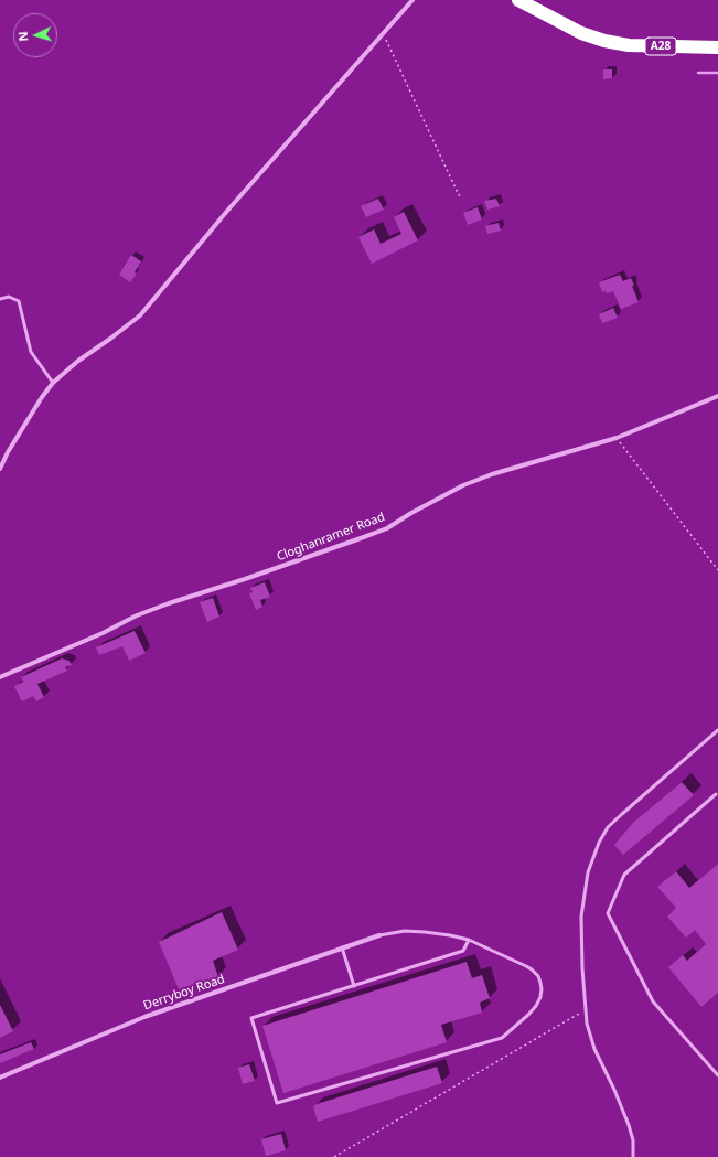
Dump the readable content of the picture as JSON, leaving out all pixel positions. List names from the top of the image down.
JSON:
{
  "streets": {
    "highway": ["A28"],
    "street": ["Cloghanramer Road", "Derryboy Road"]
  },
  "north": "left"
}
